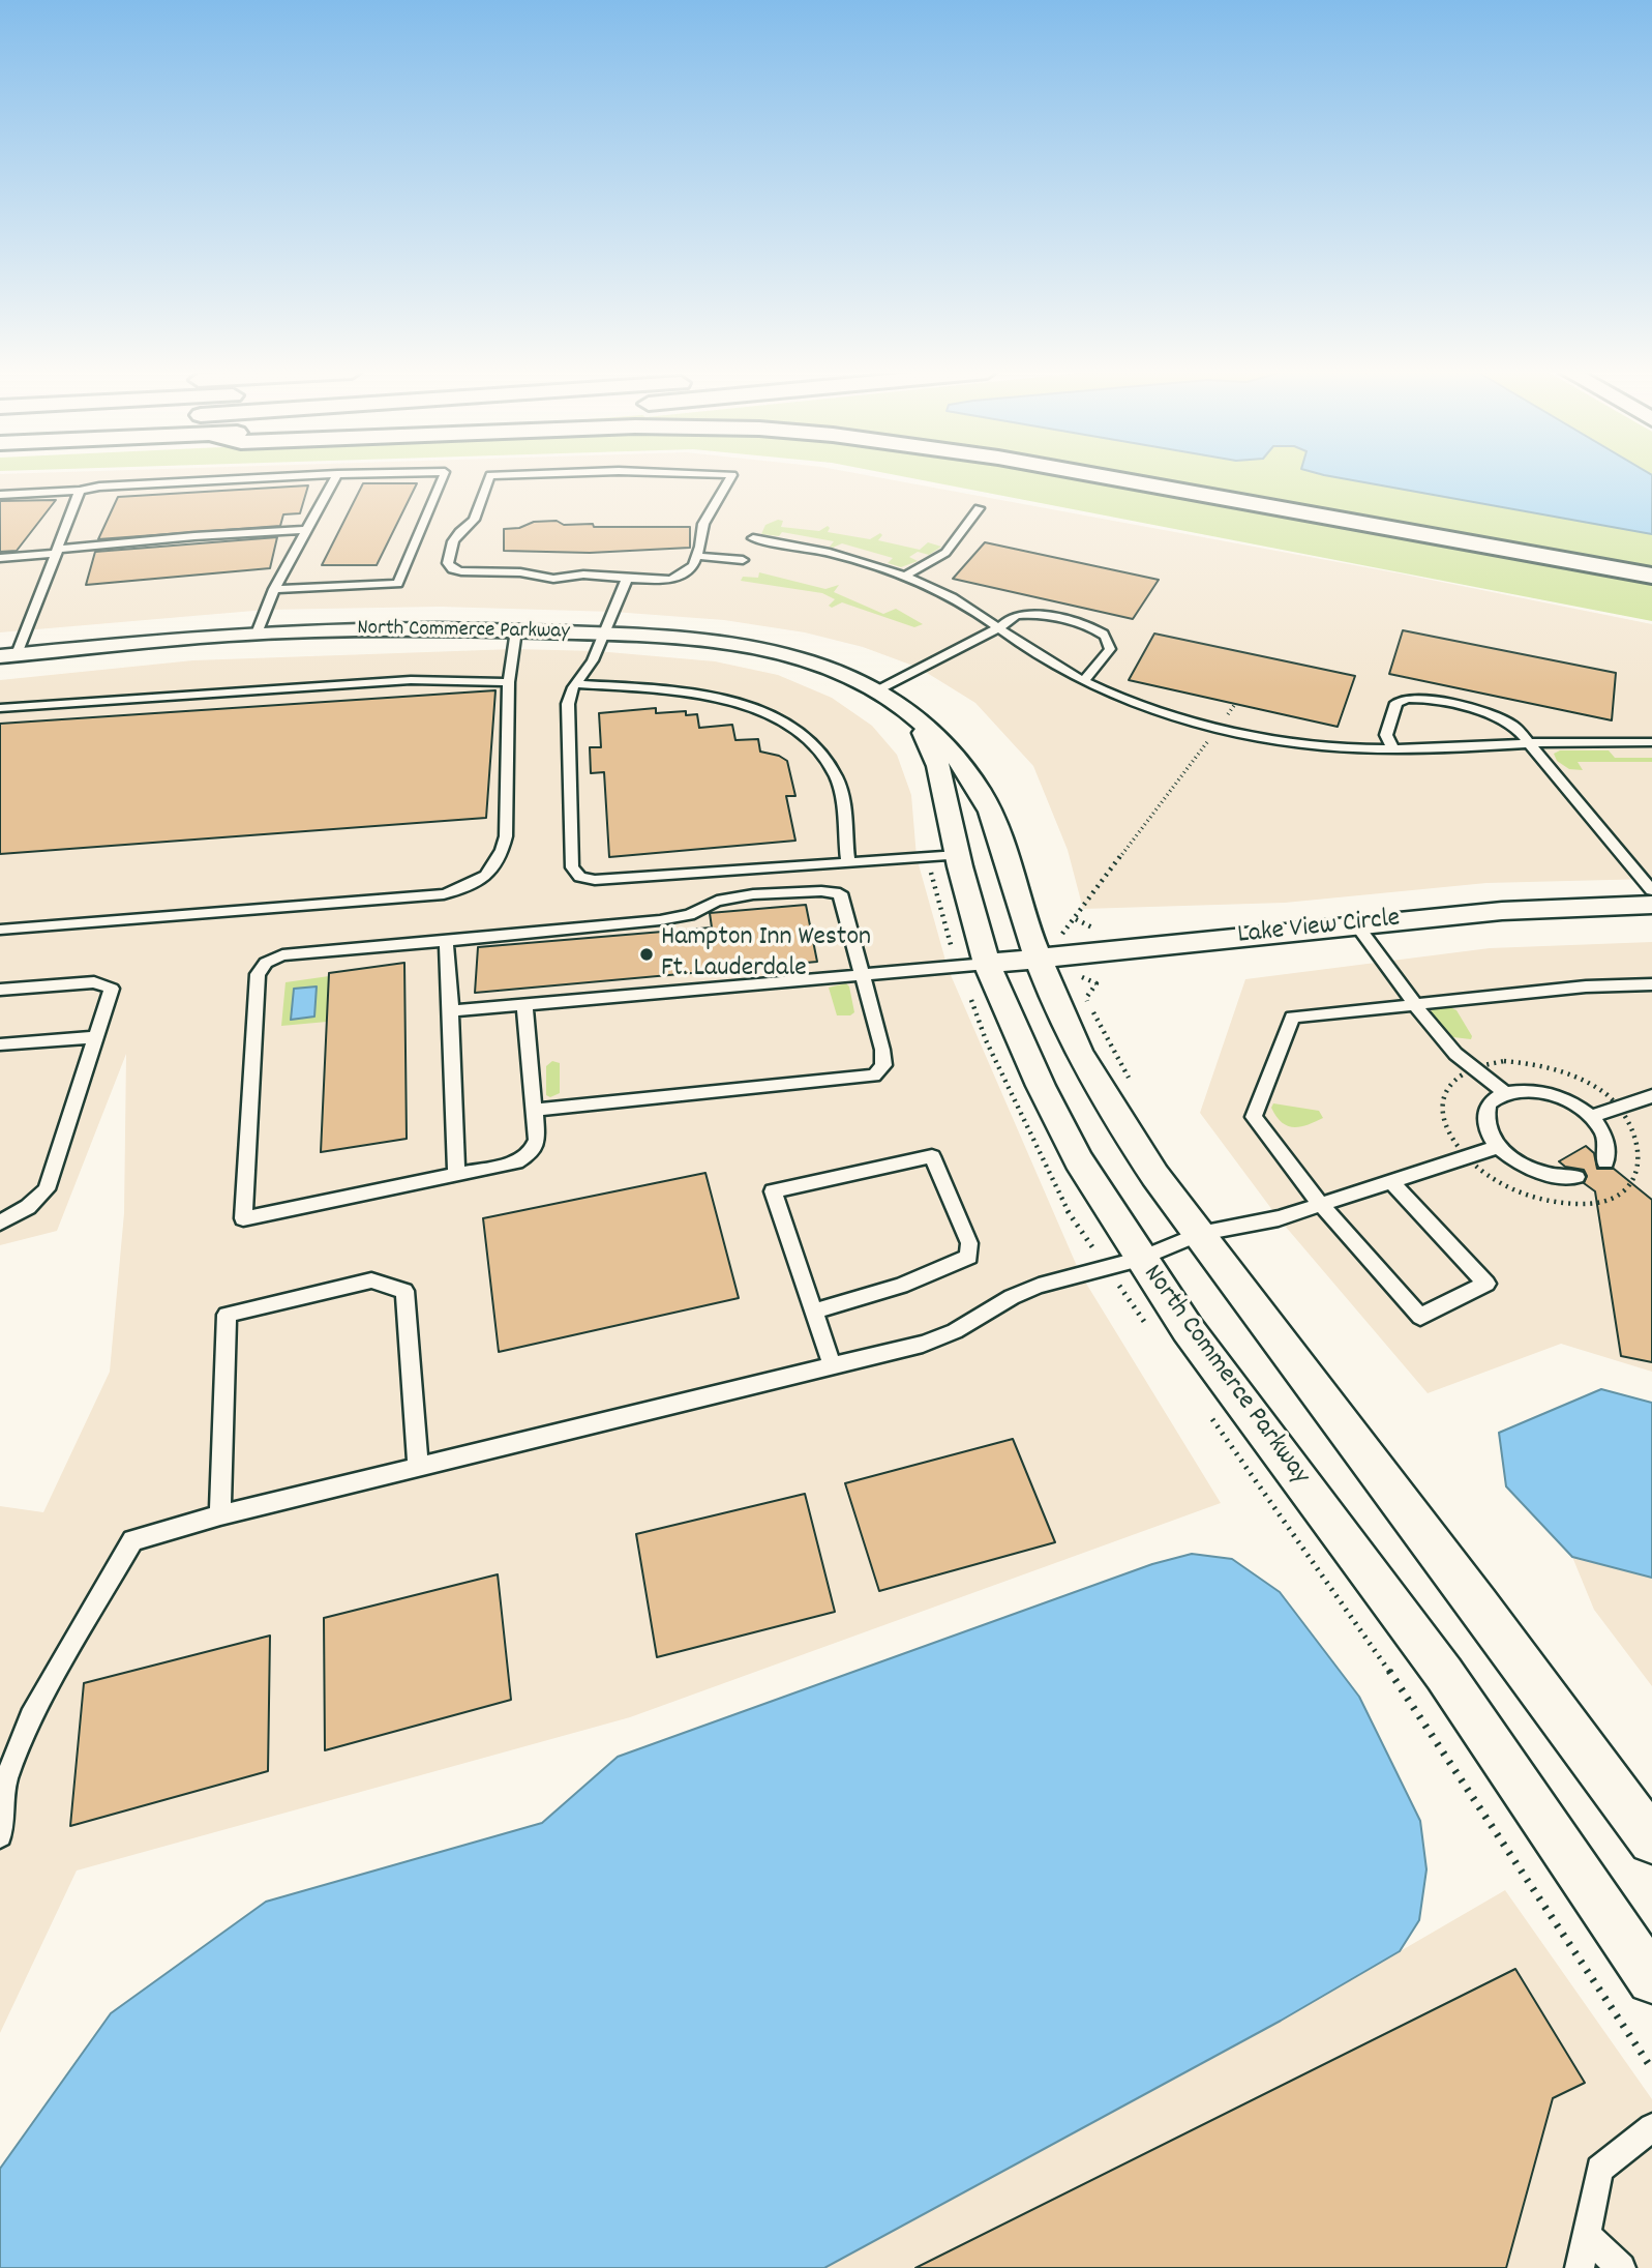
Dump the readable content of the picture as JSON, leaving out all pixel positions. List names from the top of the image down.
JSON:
{
  "streets": {
    "street": ["North Commerce Parkway", "Lake View Circle"]
  },
  "crossings": [
    ["North Commerce Parkway", "Lake View Circle"]
  ],
  "places": ["Hampton Inn Weston Ft. Lauderdale"]
}
